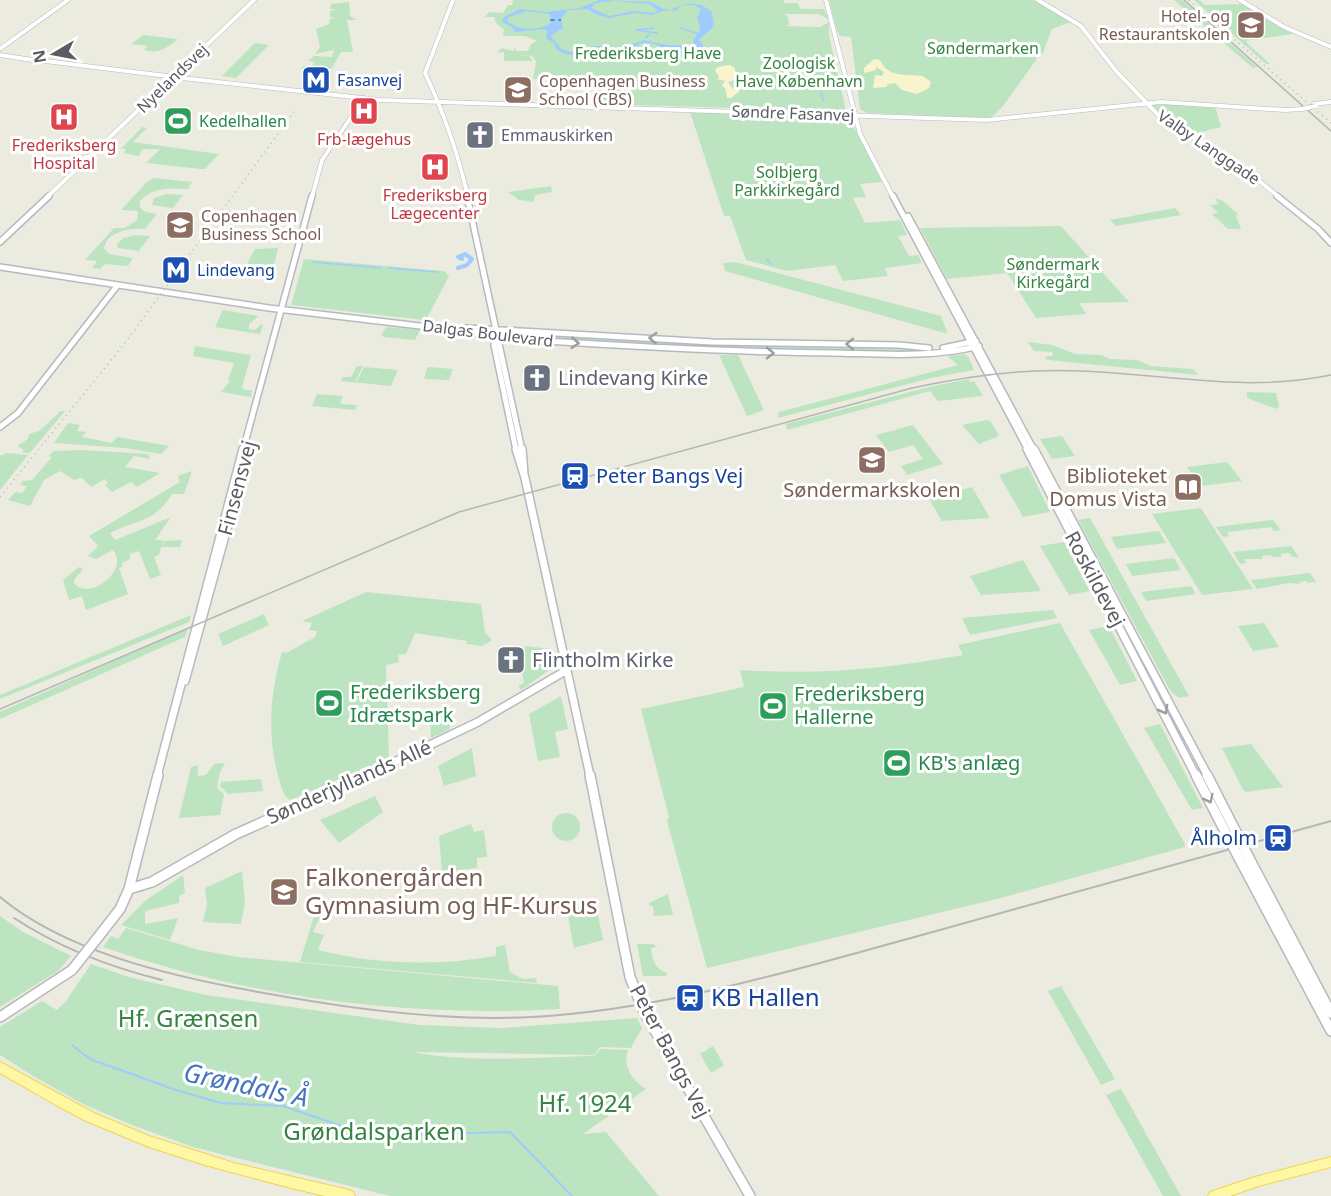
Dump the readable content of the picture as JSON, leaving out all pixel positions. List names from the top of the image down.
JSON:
{
  "streets": {
    "street": [
      "Nyelandsvej",
      "Søndre Fasanvej",
      "Valby Langgade",
      "Dalgas Boulevard",
      "Finsensvej",
      "Roskildevej",
      "Sønderjyllands Allé",
      "Peter Bangs Vej"
    ]
  },
  "crossings": [
    ["Nyelandsvej", "Søndre Fasanvej"],
    ["Søndre Fasanvej", "Valby Langgade"],
    ["Søndre Fasanvej", "Finsensvej"],
    ["Søndre Fasanvej", "Roskildevej"],
    ["Søndre Fasanvej", "Peter Bangs Vej"],
    ["Dalgas Boulevard", "Finsensvej"],
    ["Dalgas Boulevard", "Roskildevej"],
    ["Dalgas Boulevard", "Peter Bangs Vej"],
    ["Finsensvej", "Sønderjyllands Allé"],
    ["Sønderjyllands Allé", "Peter Bangs Vej"]
  ],
  "water": ["Grøndals Å"],
  "parks": [
    "Søndermarken",
    "Frederiksberg Have",
    "Zoologisk Have København",
    "Solbjerg Parkkirkegård",
    "Søndermark Kirkegård",
    "Hf. Grænsen",
    "Hf. 1924",
    "Grøndalsparken"
  ],
  "places": {
    "school or university": [
      "Hotel- og Restaurantskolen",
      "Copenhagen Business School (CBS)",
      "Copenhagen Business School",
      "Søndermarkskolen",
      "Falkonergården Gymnasium og HF-Kursus"
    ],
    "metro station": ["Fasanvej", "Lindevang"],
    "hospital": ["Frb-lægehus", "Frederiksberg Hospital", "Frederiksberg Lægecenter"],
    "sports": [
      "Kedelhallen",
      "Frederiksberg Idrætspark",
      "Frederiksberg Hallerne",
      "KB's anlæg"
    ],
    "church": ["Emmauskirken", "Lindevang Kirke", "Flintholm Kirke"],
    "station": ["Peter Bangs Vej", "Ålholm", "KB Hallen"],
    "library": ["Biblioteket Domus Vista"]
  },
  "north": "left"
}
